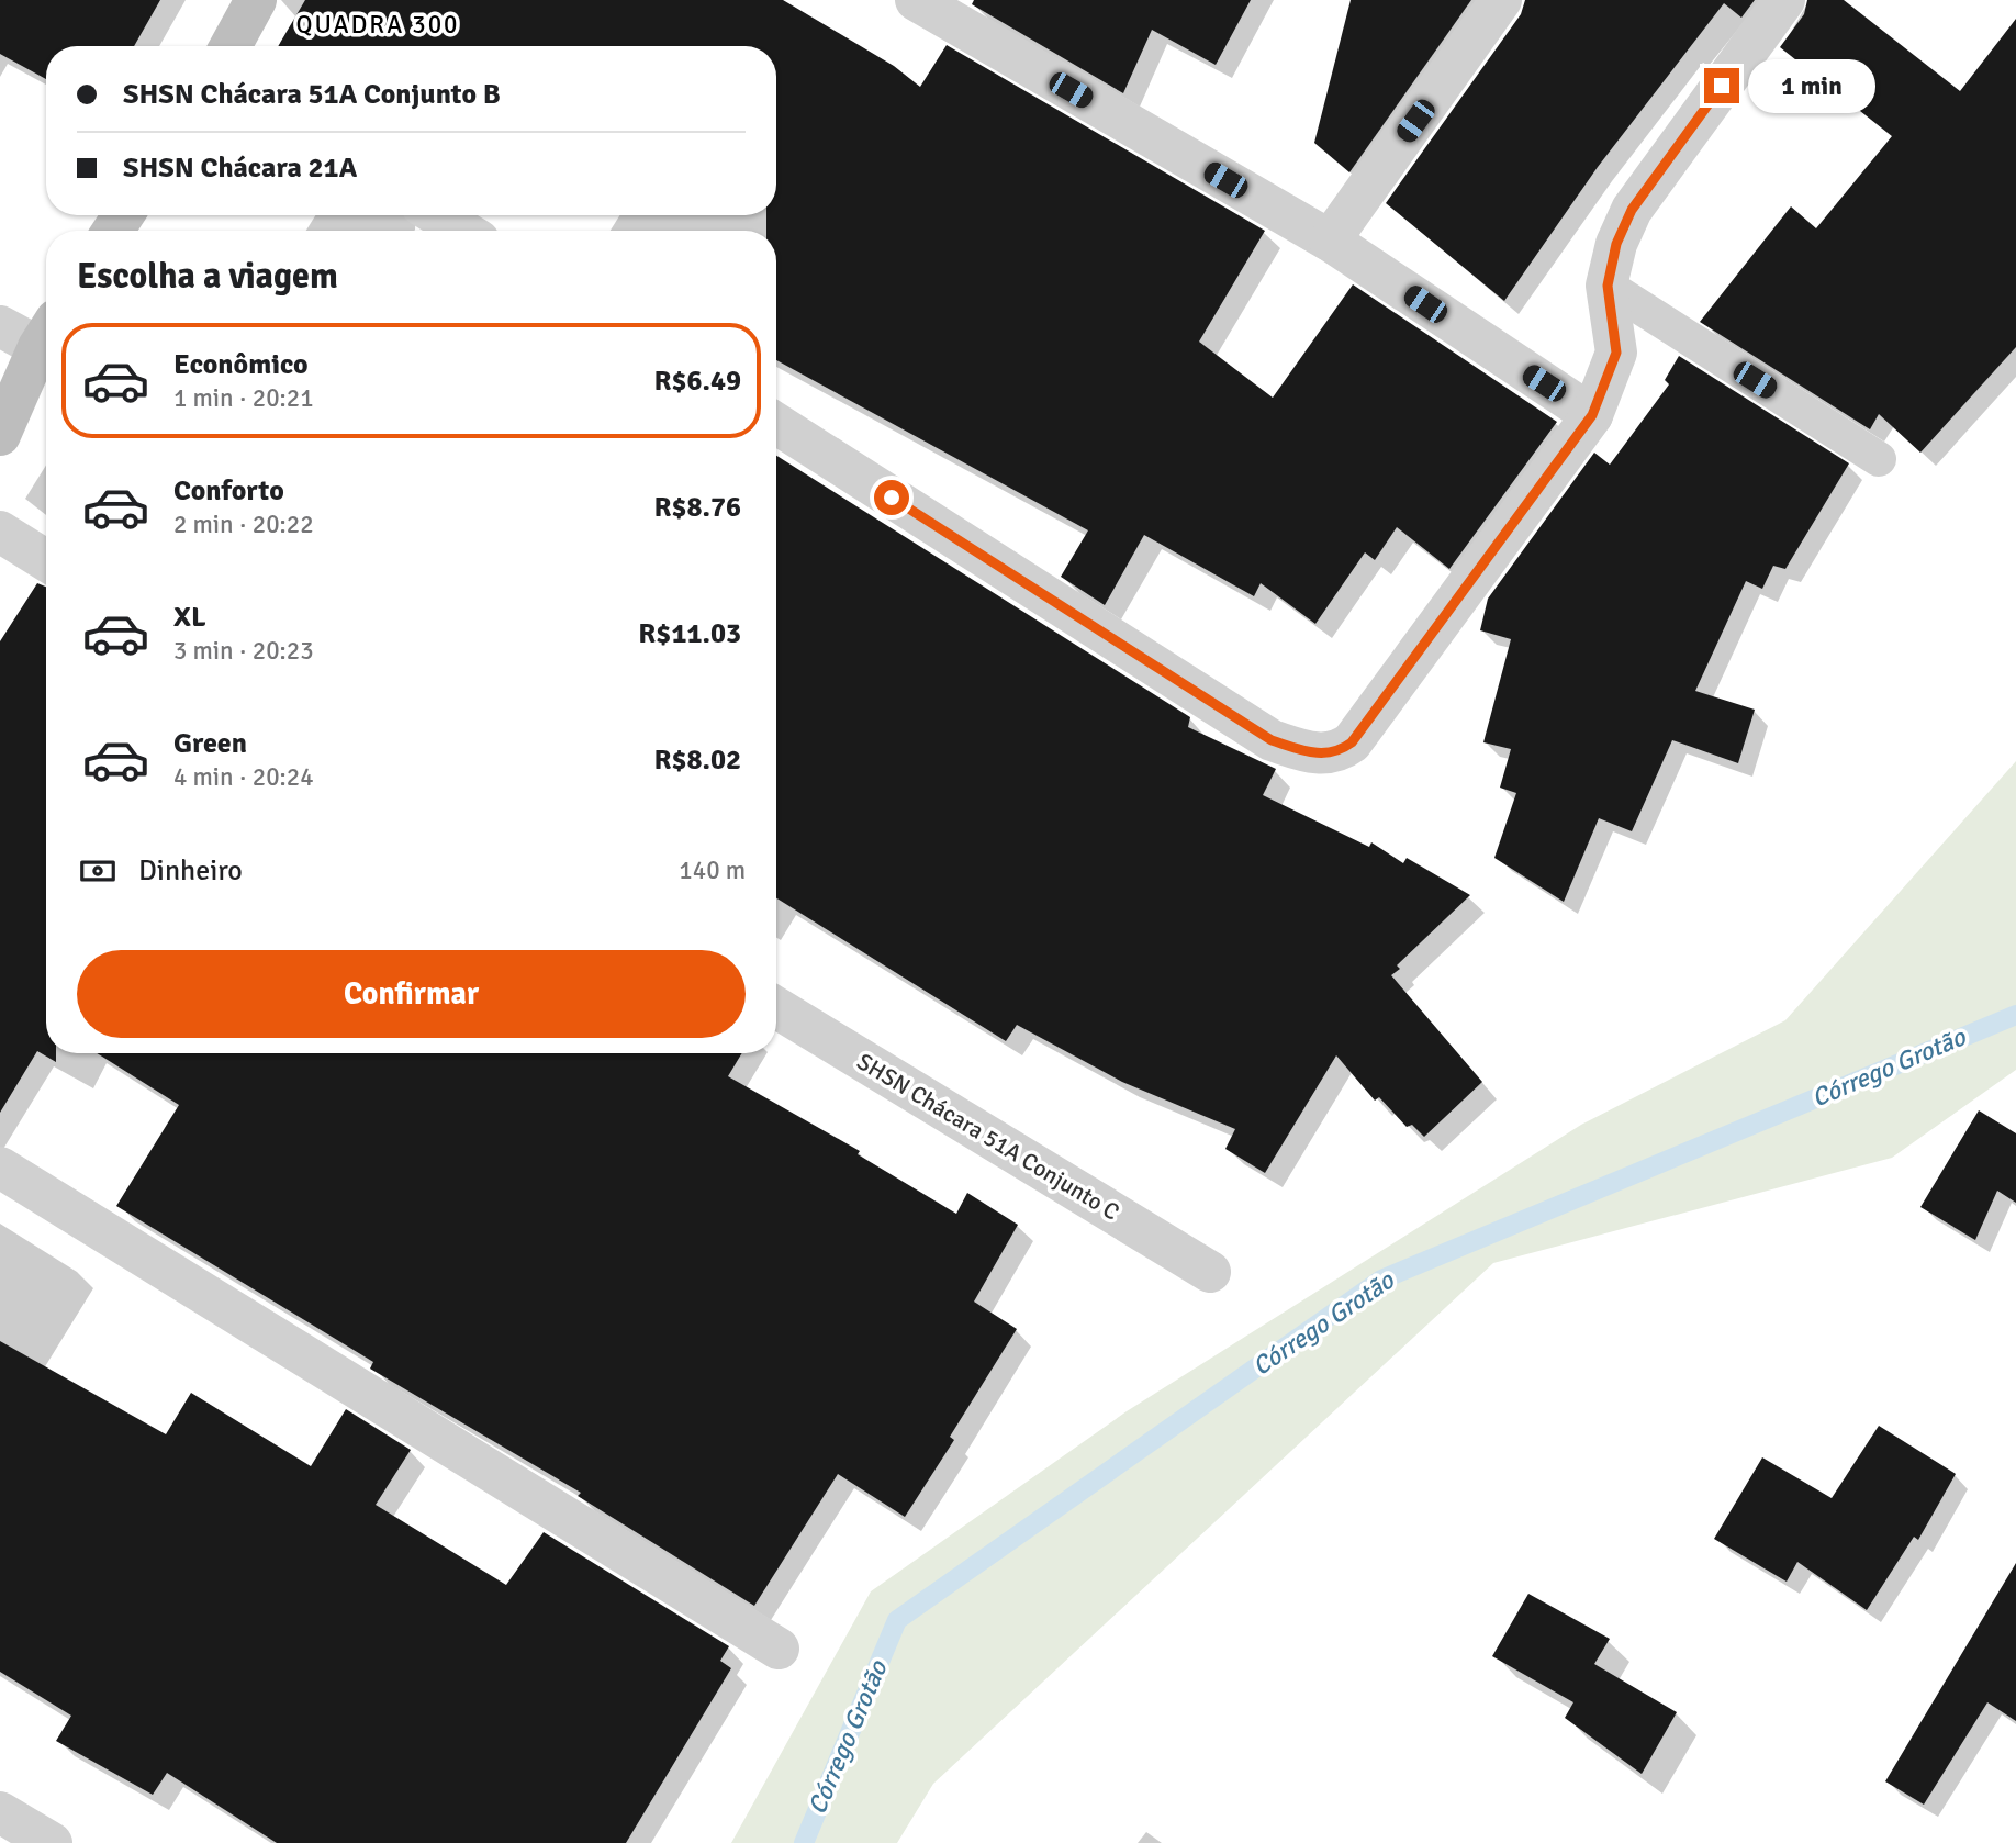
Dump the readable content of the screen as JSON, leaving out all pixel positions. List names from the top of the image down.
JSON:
{
  "streets": {
    "street": ["SHSN Chácara 51A Conjunto C"]
  },
  "districts": ["QUADRA 300"],
  "water": ["Córrego Grotão"],
  "page": {
    "banner": ["SHSN Chácara 51A Conjunto B", "SHSN Chácara 21A"],
    "bubble": "1 min",
    "heading": "Escolha a viagem",
    "list": [
      {
        "name": "Econômico",
        "note": "1 min · 20:21",
        "value": "R$6.49"
      },
      {
        "name": "Conforto",
        "note": "2 min · 20:22",
        "value": "R$8.76"
      },
      {
        "name": "XL",
        "note": "3 min · 20:23",
        "value": "R$11.03"
      },
      {
        "name": "Green",
        "note": "4 min · 20:24",
        "value": "R$8.02"
      }
    ],
    "pay": ["Dinheiro", "140 m"],
    "buttons": "Confirmar"
  }
}
